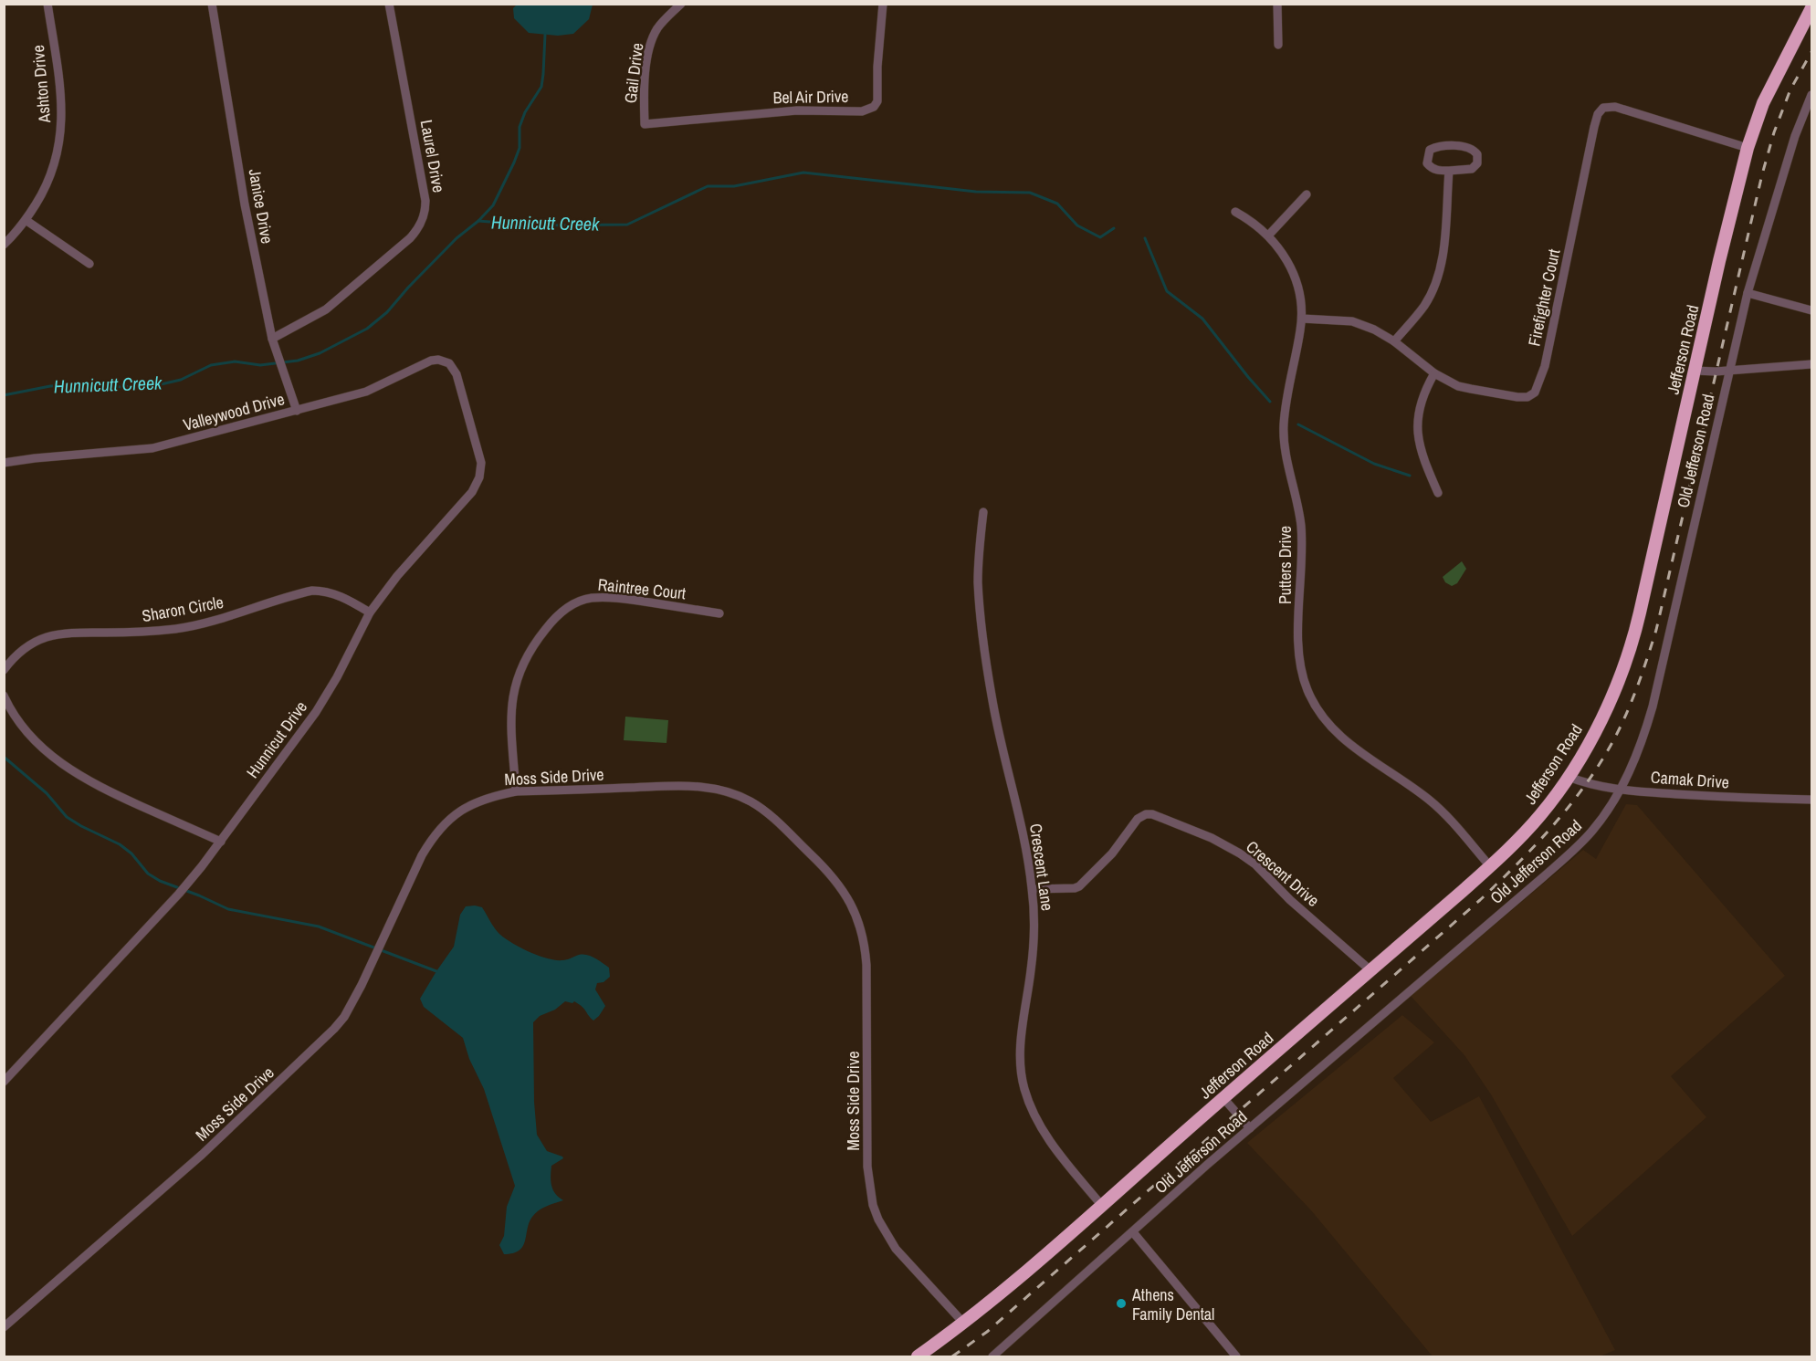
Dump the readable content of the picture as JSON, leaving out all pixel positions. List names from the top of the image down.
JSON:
{
  "streets": {
    "highway": ["Jefferson Road"],
    "street": [
      "Gail Drive",
      "Ashton Drive",
      "Bel Air Drive",
      "Laurel Drive",
      "Janice Drive",
      "Firefighter Court",
      "Valleywood Drive",
      "Old Jefferson Road",
      "Putters Drive",
      "Raintree Court",
      "Sharon Circle",
      "Hunnicut Drive",
      "Moss Side Drive",
      "Camak Drive",
      "Crescent Lane",
      "Crescent Drive"
    ]
  },
  "crossings": [
    ["Gail Drive", "Bel Air Drive"],
    ["Laurel Drive", "Janice Drive"],
    ["Janice Drive", "Valleywood Drive"],
    ["Firefighter Court", "Jefferson Road"],
    ["Firefighter Court", "Putters Drive"],
    ["Jefferson Road", "Putters Drive"],
    ["Jefferson Road", "Moss Side Drive"],
    ["Jefferson Road", "Camak Drive"],
    ["Jefferson Road", "Crescent Lane"],
    ["Jefferson Road", "Crescent Drive"],
    ["Valleywood Drive", "Hunnicut Drive"],
    ["Old Jefferson Road", "Camak Drive"],
    ["Raintree Court", "Moss Side Drive"],
    ["Sharon Circle", "Hunnicut Drive"],
    ["Crescent Lane", "Crescent Drive"]
  ],
  "water": ["Hunnicutt Creek"],
  "places": ["Athens Family Dental"]
}
